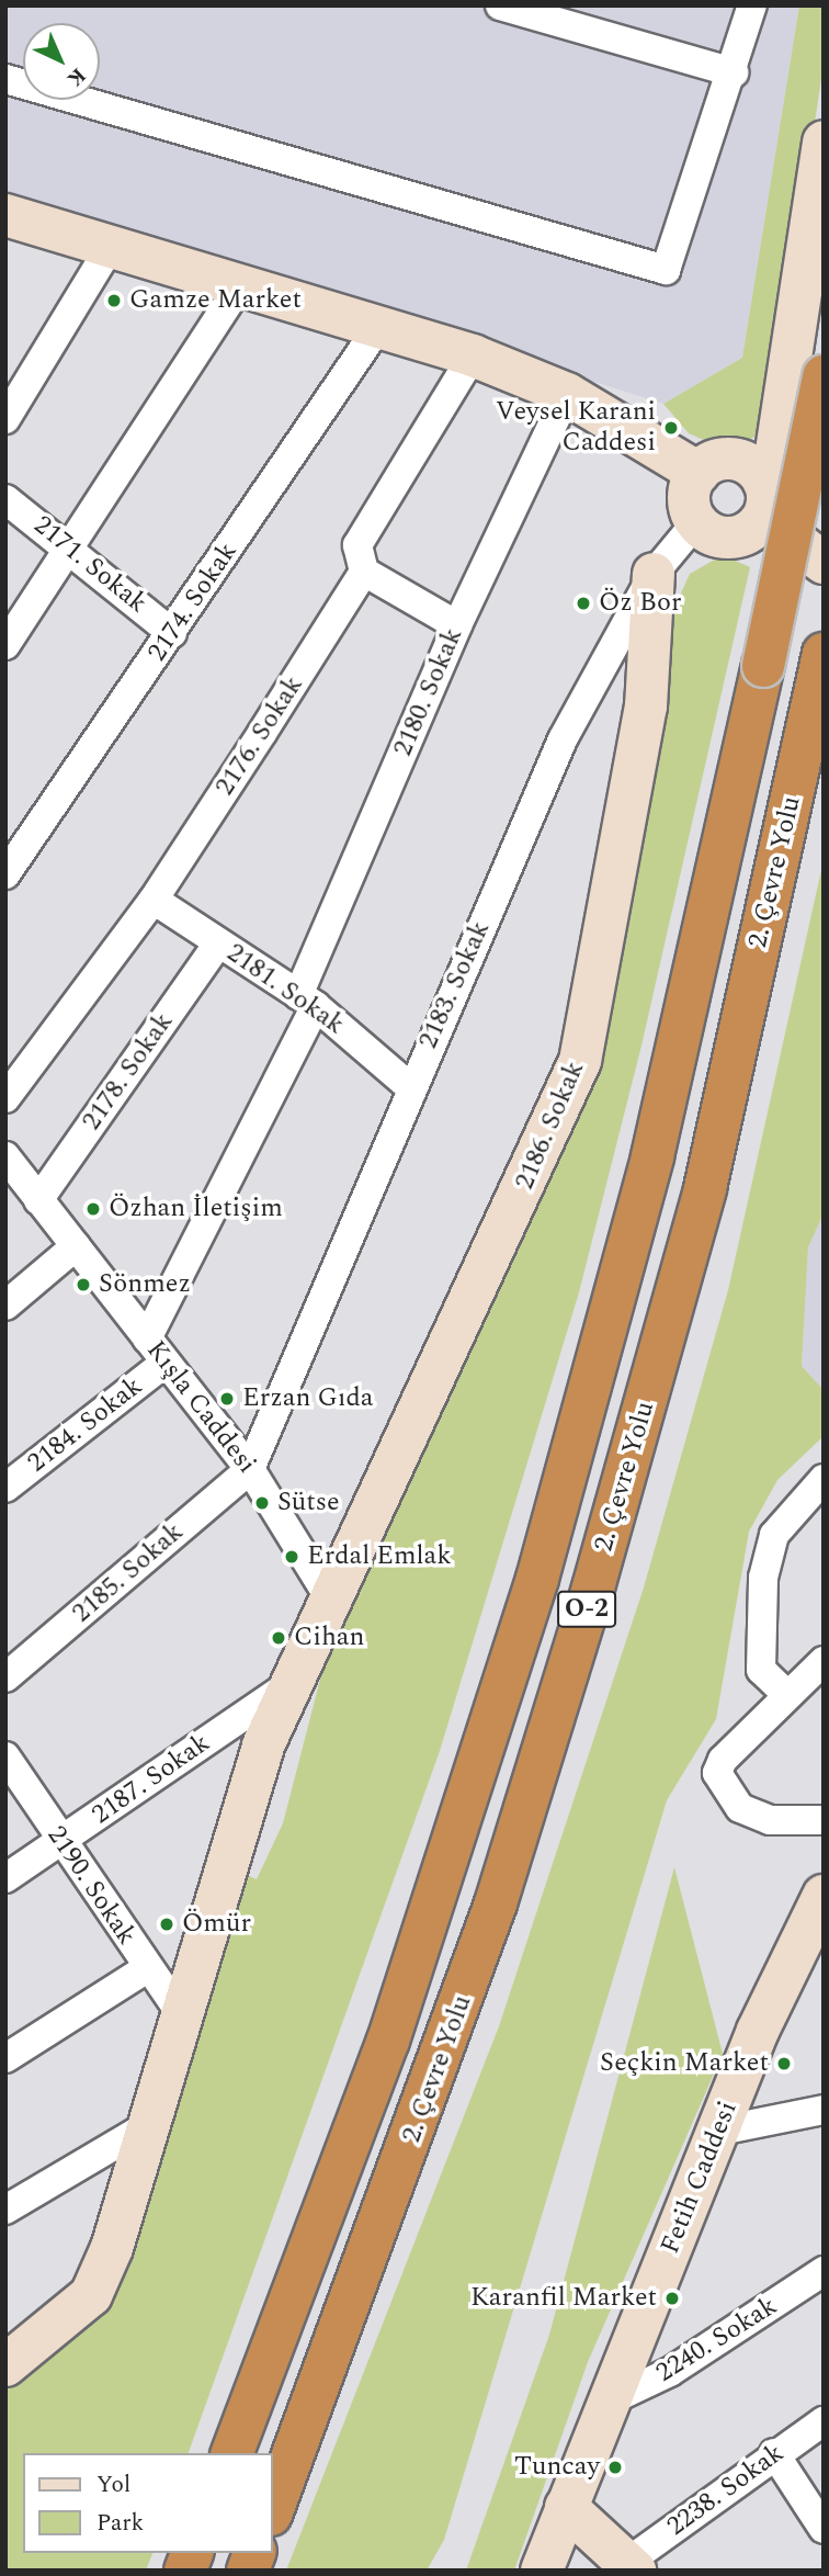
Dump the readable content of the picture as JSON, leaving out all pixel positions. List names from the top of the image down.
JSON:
{
  "streets": {
    "highway": ["2. Çevre Yolu", "O-2"],
    "main road": ["2186. Sokak", "Fetih Caddesi"],
    "street": [
      "2171. Sokak",
      "2174. Sokak",
      "2180. Sokak",
      "2176. Sokak",
      "2183. Sokak",
      "2181. Sokak",
      "2178. Sokak",
      "Kışla Caddesi",
      "2184. Sokak",
      "2185. Sokak",
      "2187. Sokak",
      "2190. Sokak",
      "2240. Sokak",
      "2238. Sokak"
    ]
  },
  "crossings": [
    ["2171. Sokak", "2174. Sokak"],
    ["2180. Sokak", "2181. Sokak"],
    ["2180. Sokak", "Kışla Caddesi"],
    ["2176. Sokak", "2181. Sokak"],
    ["2183. Sokak", "2181. Sokak"],
    ["2183. Sokak", "2186. Sokak"],
    ["2183. Sokak", "Kışla Caddesi"],
    ["2183. Sokak", "2185. Sokak"],
    ["2181. Sokak", "2178. Sokak"],
    ["2178. Sokak", "Kışla Caddesi"],
    ["2186. Sokak", "Kışla Caddesi"],
    ["2186. Sokak", "2187. Sokak"],
    ["2186. Sokak", "2190. Sokak"],
    ["Kışla Caddesi", "2184. Sokak"],
    ["Kışla Caddesi", "2185. Sokak"],
    ["2187. Sokak", "2190. Sokak"],
    ["Fetih Caddesi", "2240. Sokak"]
  ],
  "places": [
    "Gamze Market",
    "Veysel Karani Caddesi",
    "Öz Bor",
    "Özhan İletişim",
    "Sönmez",
    "Erzan Gıda",
    "Sütse",
    "Erdal Emlak",
    "Cihan",
    "Ömür",
    "Seçkin Market",
    "Karanfil Market",
    "Tuncay"
  ],
  "legend": ["Yol", "Park"],
  "north": "bottom right"
}
